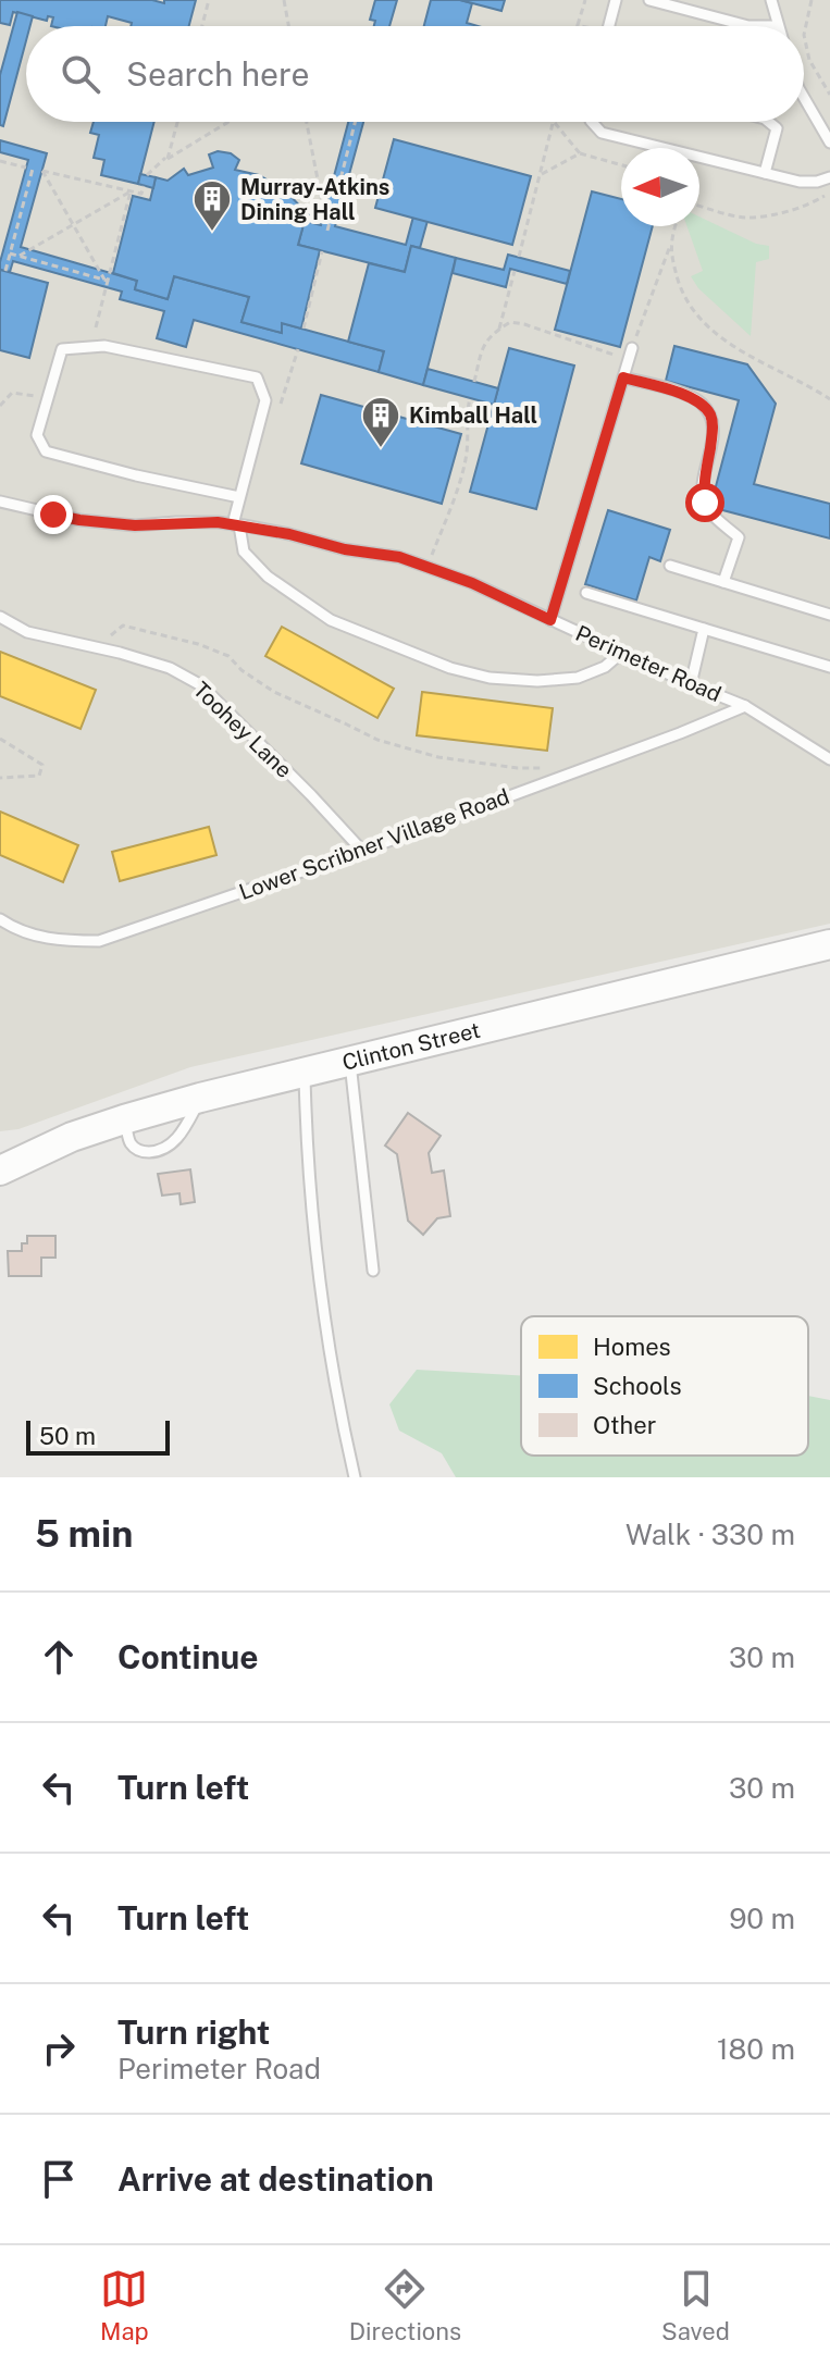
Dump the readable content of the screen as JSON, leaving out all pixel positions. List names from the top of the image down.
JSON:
{
  "streets": {
    "street": ["Clinton Street"],
    "lane": ["Perimeter Road", "Toohey Lane", "Lower Scribner Village Road"]
  },
  "crossings": [
    ["Perimeter Road", "Lower Scribner Village Road"],
    ["Toohey Lane", "Lower Scribner Village Road"]
  ],
  "places": {
    "building": ["Murray-Atkins Dining Hall", "Kimball Hall"]
  },
  "legend": ["Homes", "Schools", "Other"],
  "scale_bar": "50 m",
  "north": "left",
  "page": {
    "search": "Search here",
    "scale": "50 m",
    "heading": ["5 min", "Walk · 330 m"],
    "list": [
      ["Continue", "30 m"],
      ["Turn left", "30 m"],
      ["Turn left", "90 m"],
      ["Turn right", "Perimeter Road", "180 m"],
      "Arrive at destination"
    ],
    "nav": ["Map", "Directions", "Saved"]
  }
}
